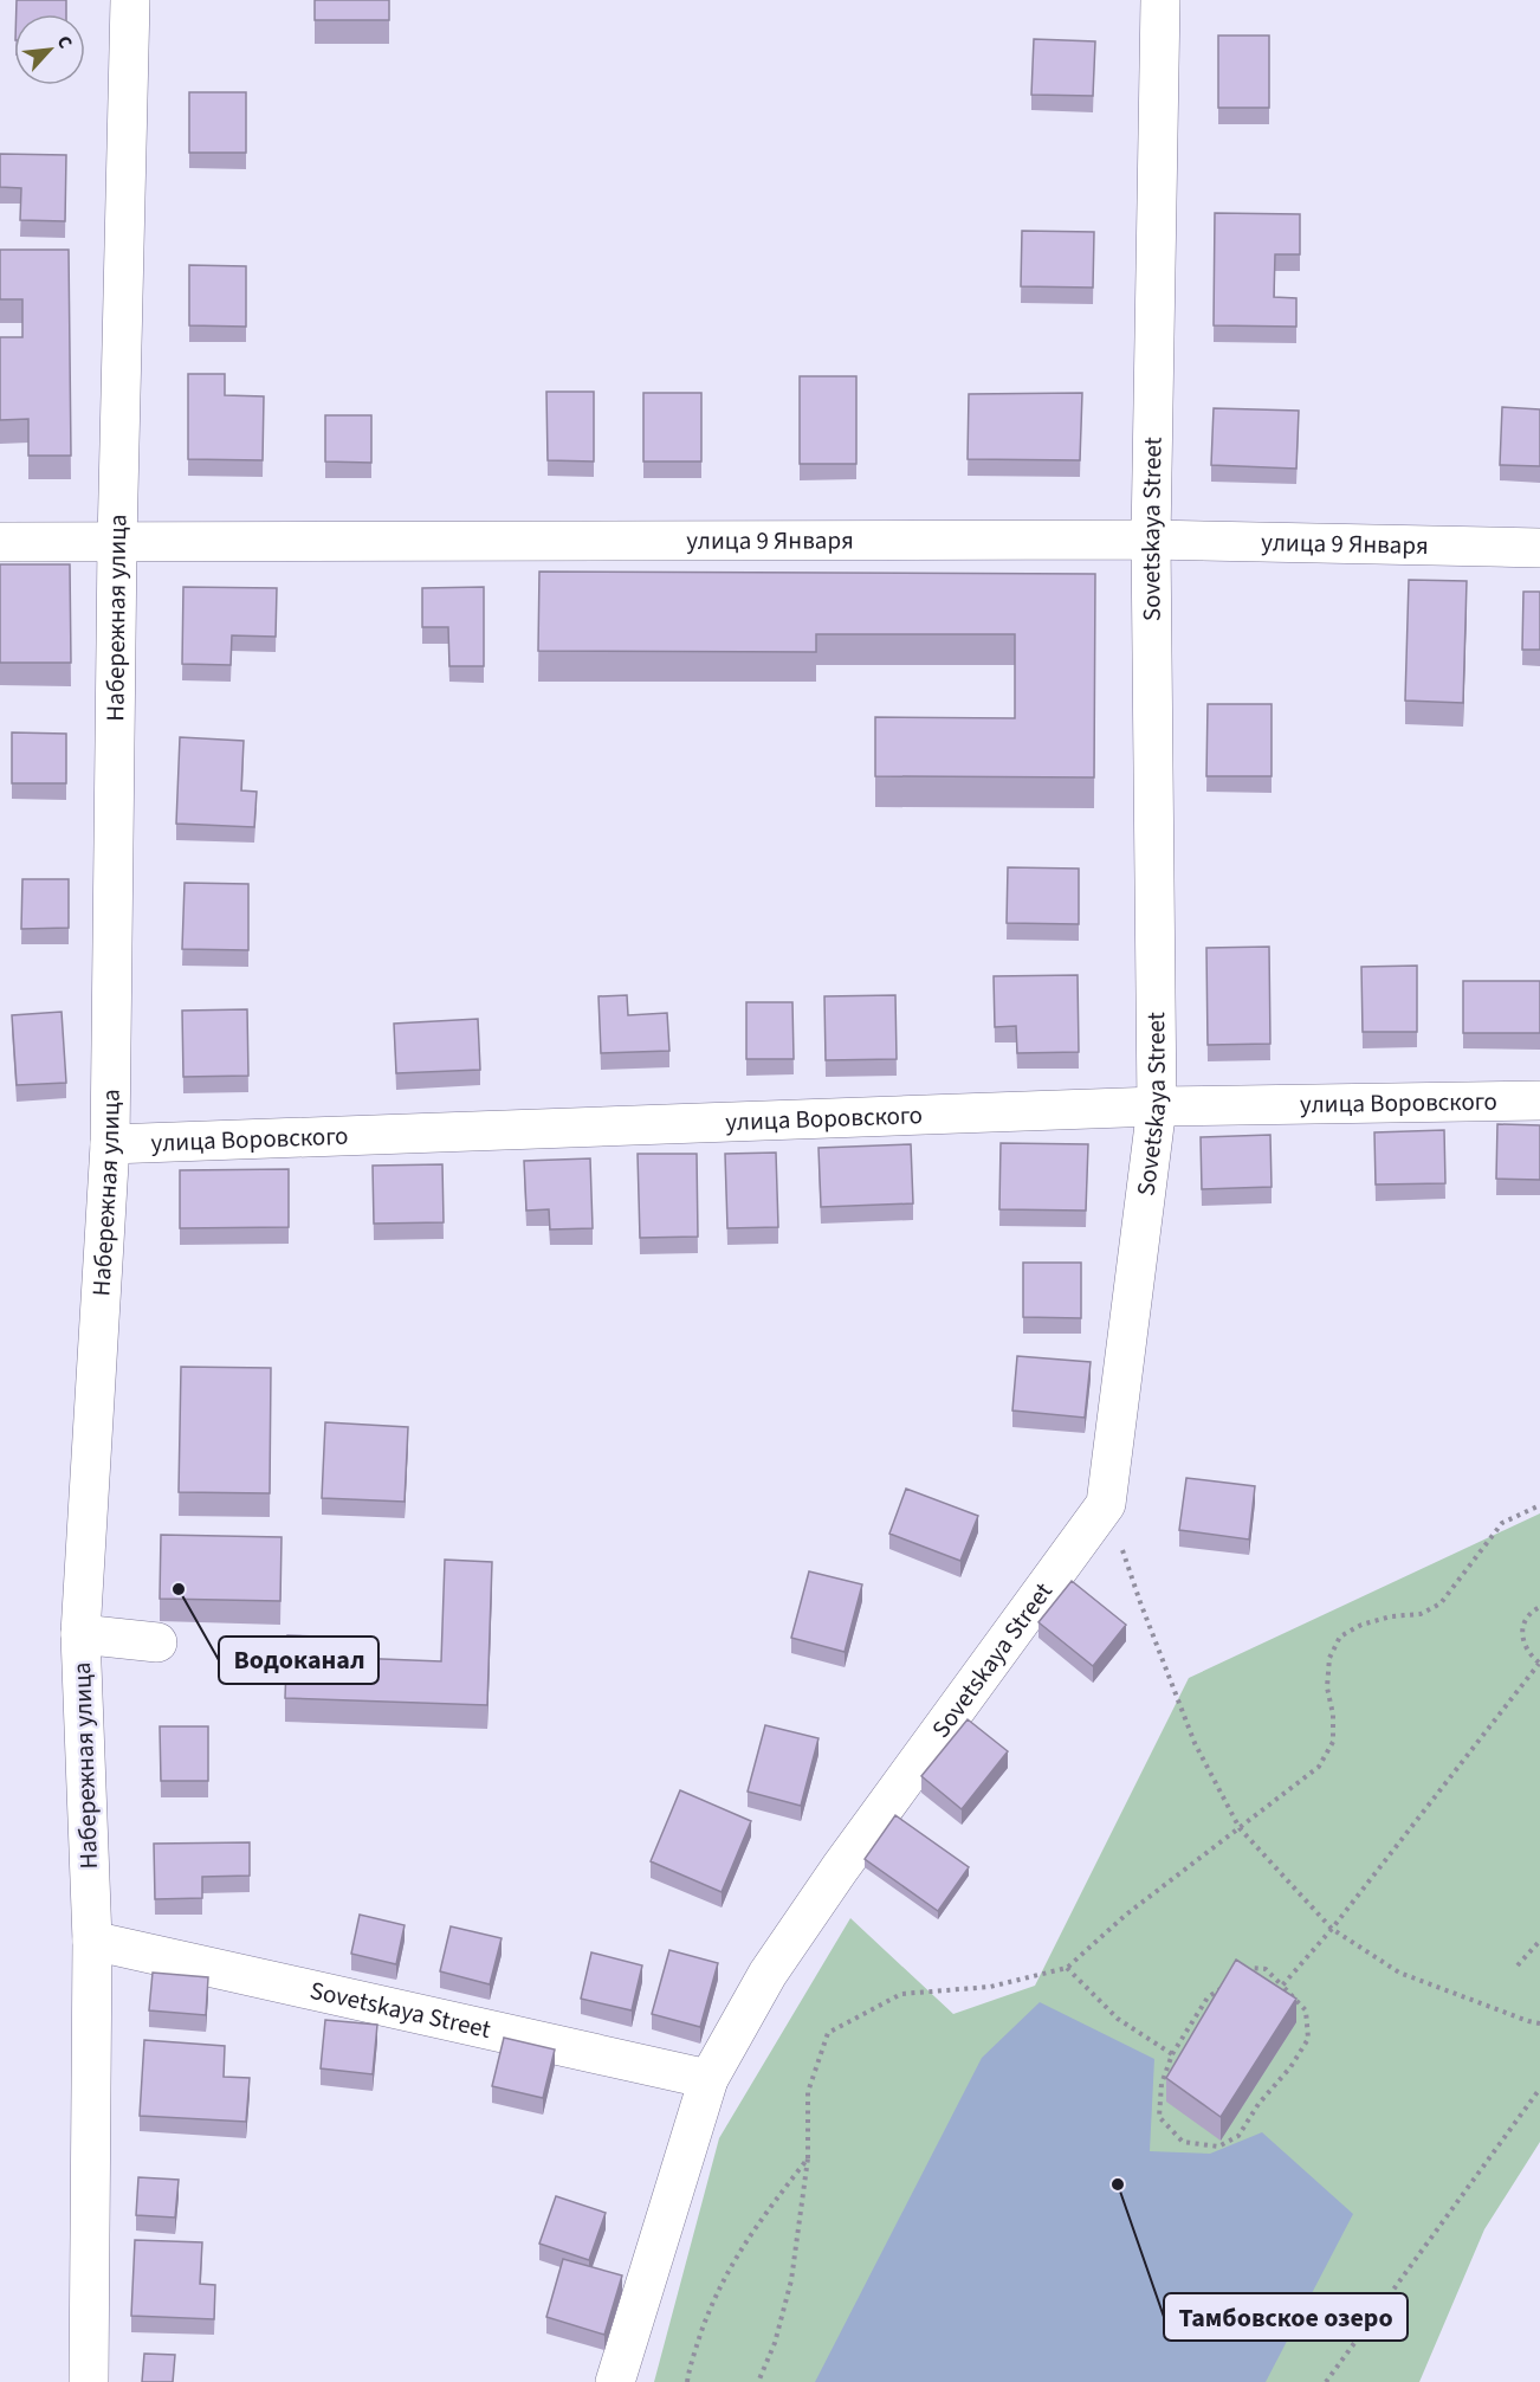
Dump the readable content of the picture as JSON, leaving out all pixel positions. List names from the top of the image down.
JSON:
{
  "streets": {
    "street": [
      "Sovetskaya Street",
      "улица 9 Января",
      "Набережная улица",
      "улица Воровского"
    ]
  },
  "crossings": [
    ["Sovetskaya Street", "улица 9 Января"],
    ["Sovetskaya Street", "Набережная улица"],
    ["Sovetskaya Street", "улица Воровского"],
    ["улица 9 Января", "Набережная улица"],
    ["Набережная улица", "улица Воровского"]
  ],
  "places": ["Водоканал", "Тамбовское озеро"],
  "north": "top right"
}
